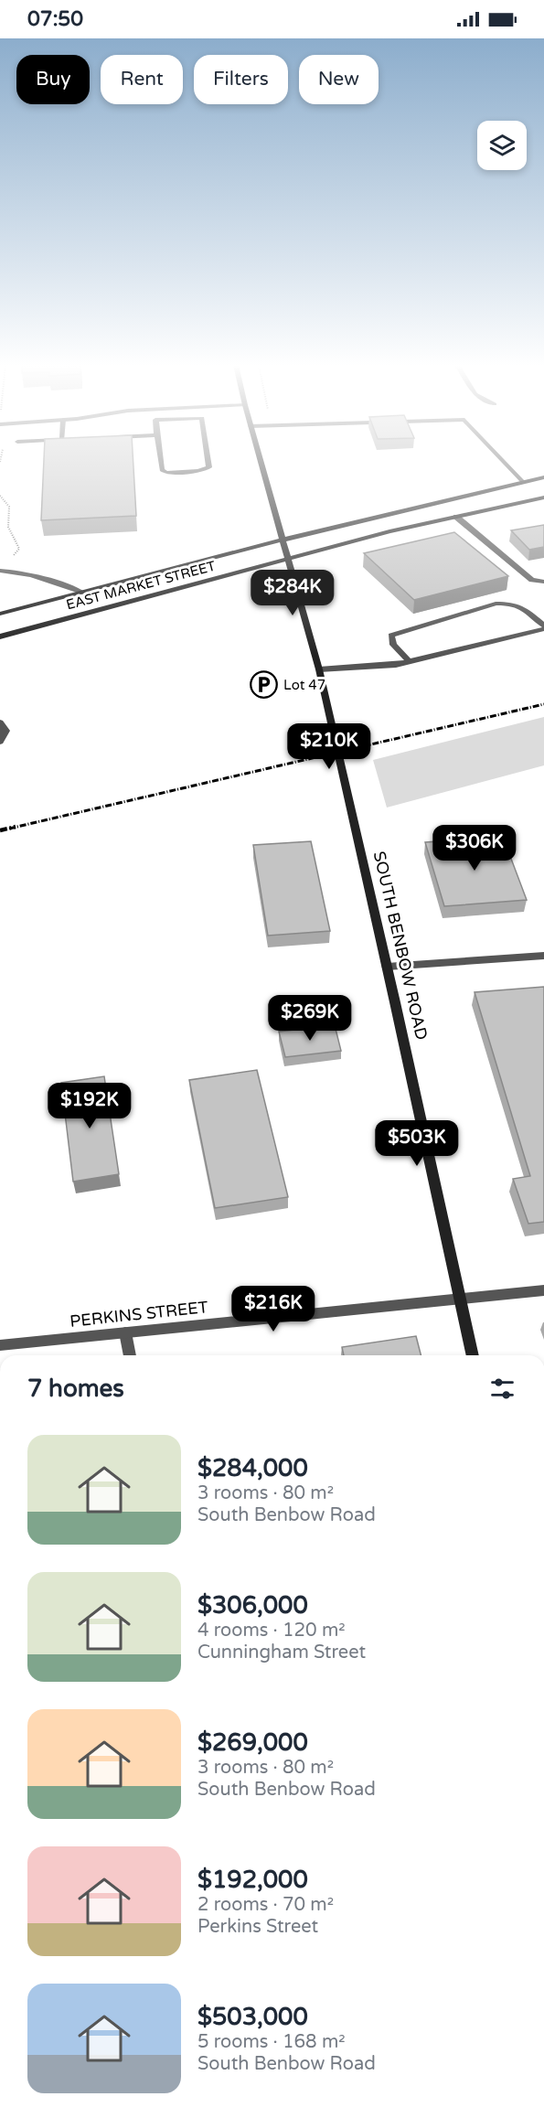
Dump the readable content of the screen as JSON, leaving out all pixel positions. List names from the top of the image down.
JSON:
{
  "streets": {
    "street": ["EAST MARKET STREET", "SOUTH BENBOW ROAD", "PERKINS STREET"]
  },
  "crossings": [
    ["EAST MARKET STREET", "SOUTH BENBOW ROAD"],
    ["SOUTH BENBOW ROAD", "PERKINS STREET"]
  ],
  "places": {
    "parking": ["Lot 47"]
  },
  "page": {
    "status": "07:50",
    "chip": [
      "Buy",
      "Rent",
      "Filters",
      "New"
    ],
    "price": [
      "$284K",
      "$210K",
      "$306K",
      "$269K",
      "$192K",
      "$503K",
      "$216K"
    ],
    "heading": "7 homes",
    "list": [
      {
        "name": "$284,000",
        "note": "3 rooms · 80 m² · South Benbow Road"
      },
      {
        "name": "$306,000",
        "note": "4 rooms · 120 m² · Cunningham Street"
      },
      {
        "name": "$269,000",
        "note": "3 rooms · 80 m² · South Benbow Road"
      },
      {
        "name": "$192,000",
        "note": "2 rooms · 70 m² · Perkins Street"
      },
      {
        "name": "$503,000",
        "note": "5 rooms · 168 m² · South Benbow Road"
      }
    ]
  }
}
